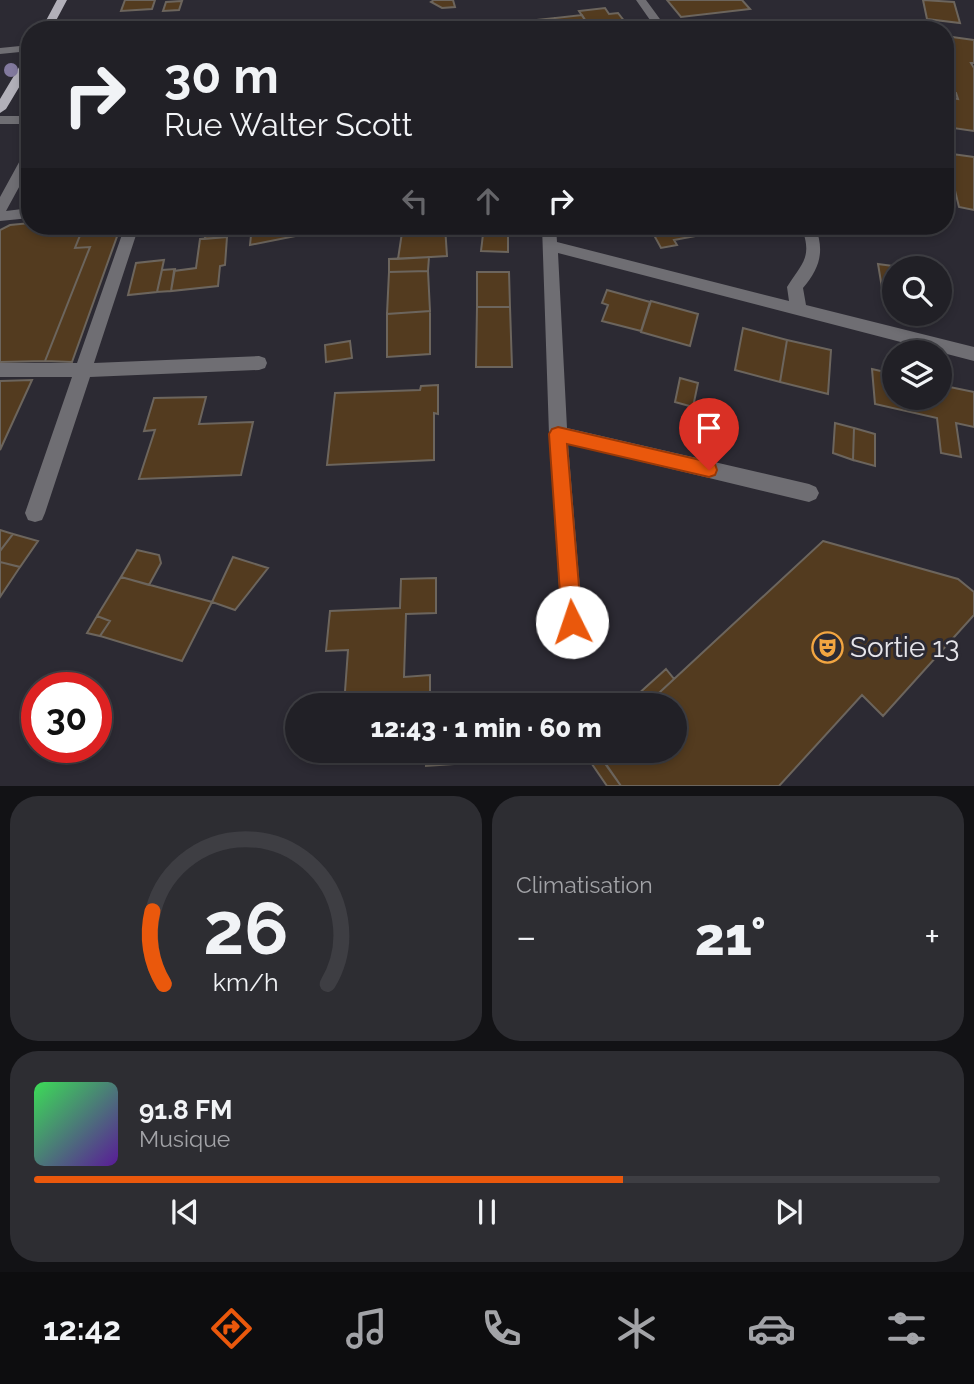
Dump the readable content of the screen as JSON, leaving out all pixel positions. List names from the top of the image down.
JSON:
{
  "places": {
    "theatre": ["Sortie 13"]
  },
  "page": {
    "turn": ["30 m", "Rue Walter Scott"],
    "limit": "30",
    "trip": "12:43 · 1 min · 60 m",
    "tile": "Climatisation",
    "heat": ["−", "21°", "+"],
    "song": ["91.8 FM", "Musique"],
    "tabs": "12:42",
    "gauge": ["26", "km/h"]
  }
}
